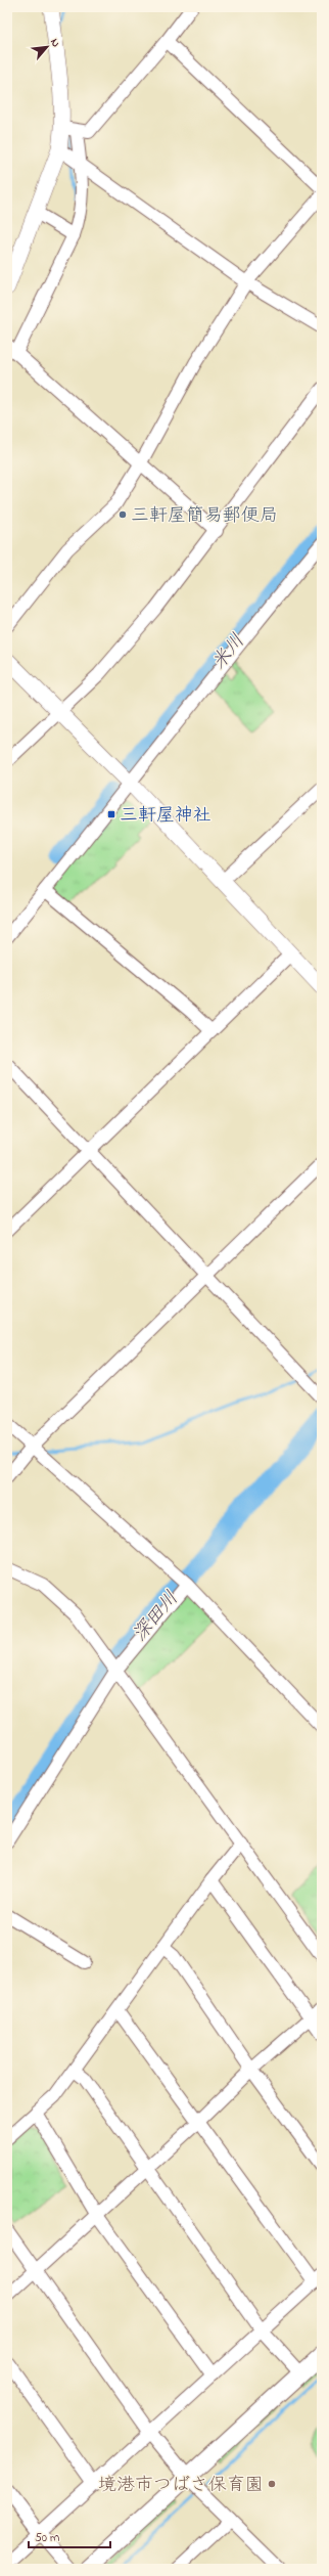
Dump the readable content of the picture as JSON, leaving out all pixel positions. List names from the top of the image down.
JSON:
{
  "water": ["米川", "深田川"],
  "places": {
    "other": ["三軒屋簡易郵便局", "境港市つばさ保育園"],
    "transit": ["三軒屋神社"]
  },
  "scale_bar": "50 m",
  "north": "top right"
}
